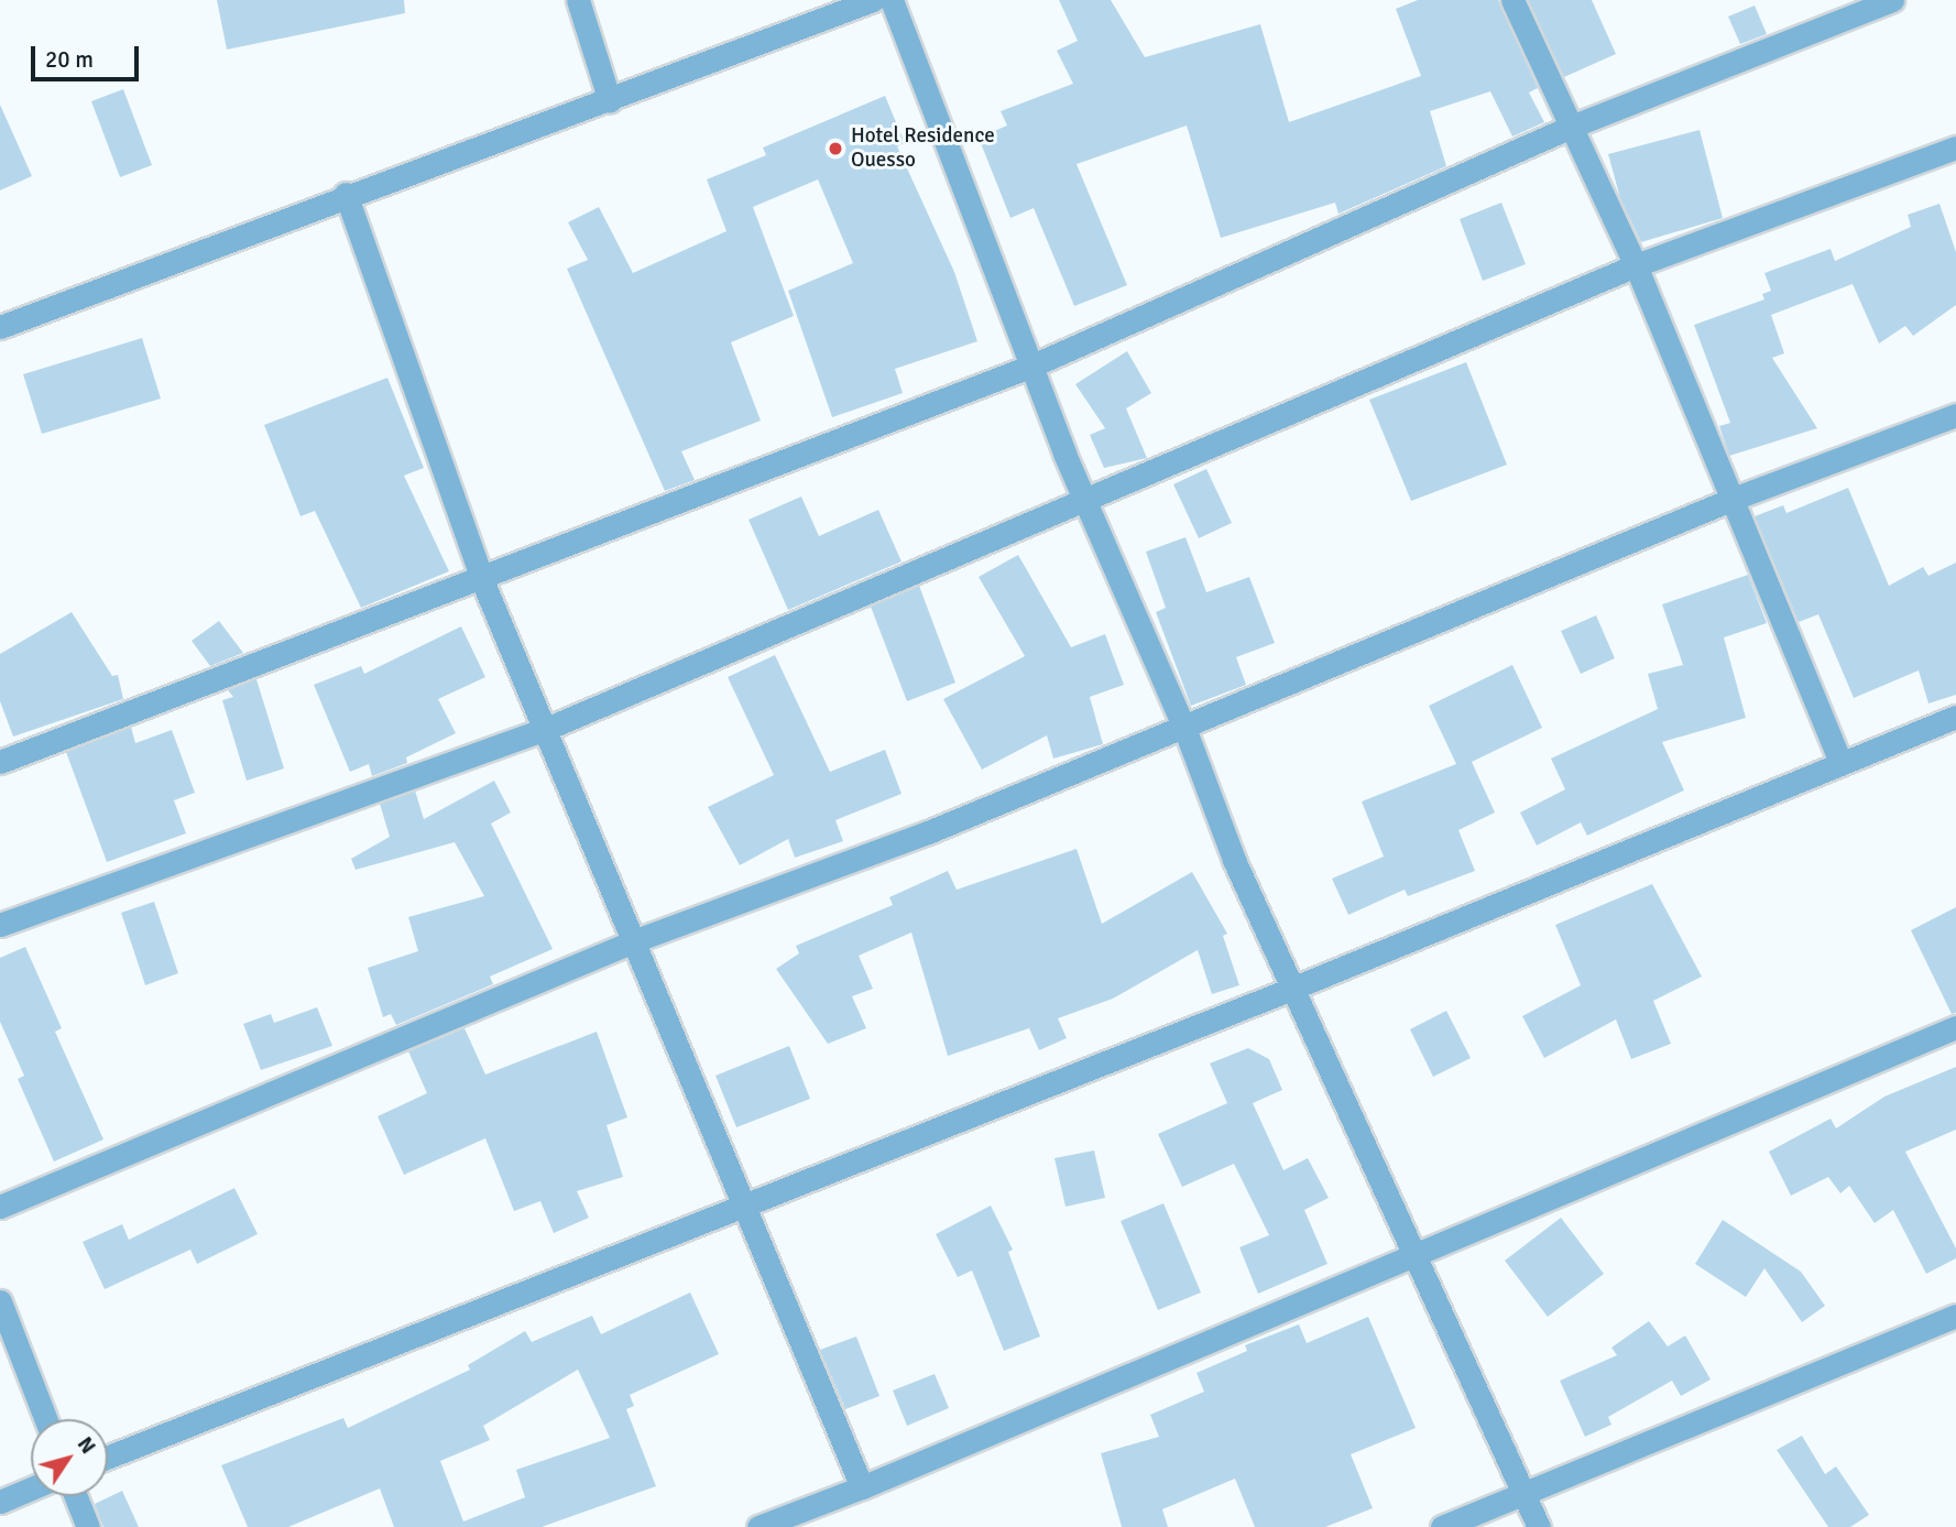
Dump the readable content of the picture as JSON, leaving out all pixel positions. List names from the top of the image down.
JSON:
{
  "places": ["Hotel Residence Ouesso"],
  "scale_bar": "20 m",
  "north": "top right"
}
